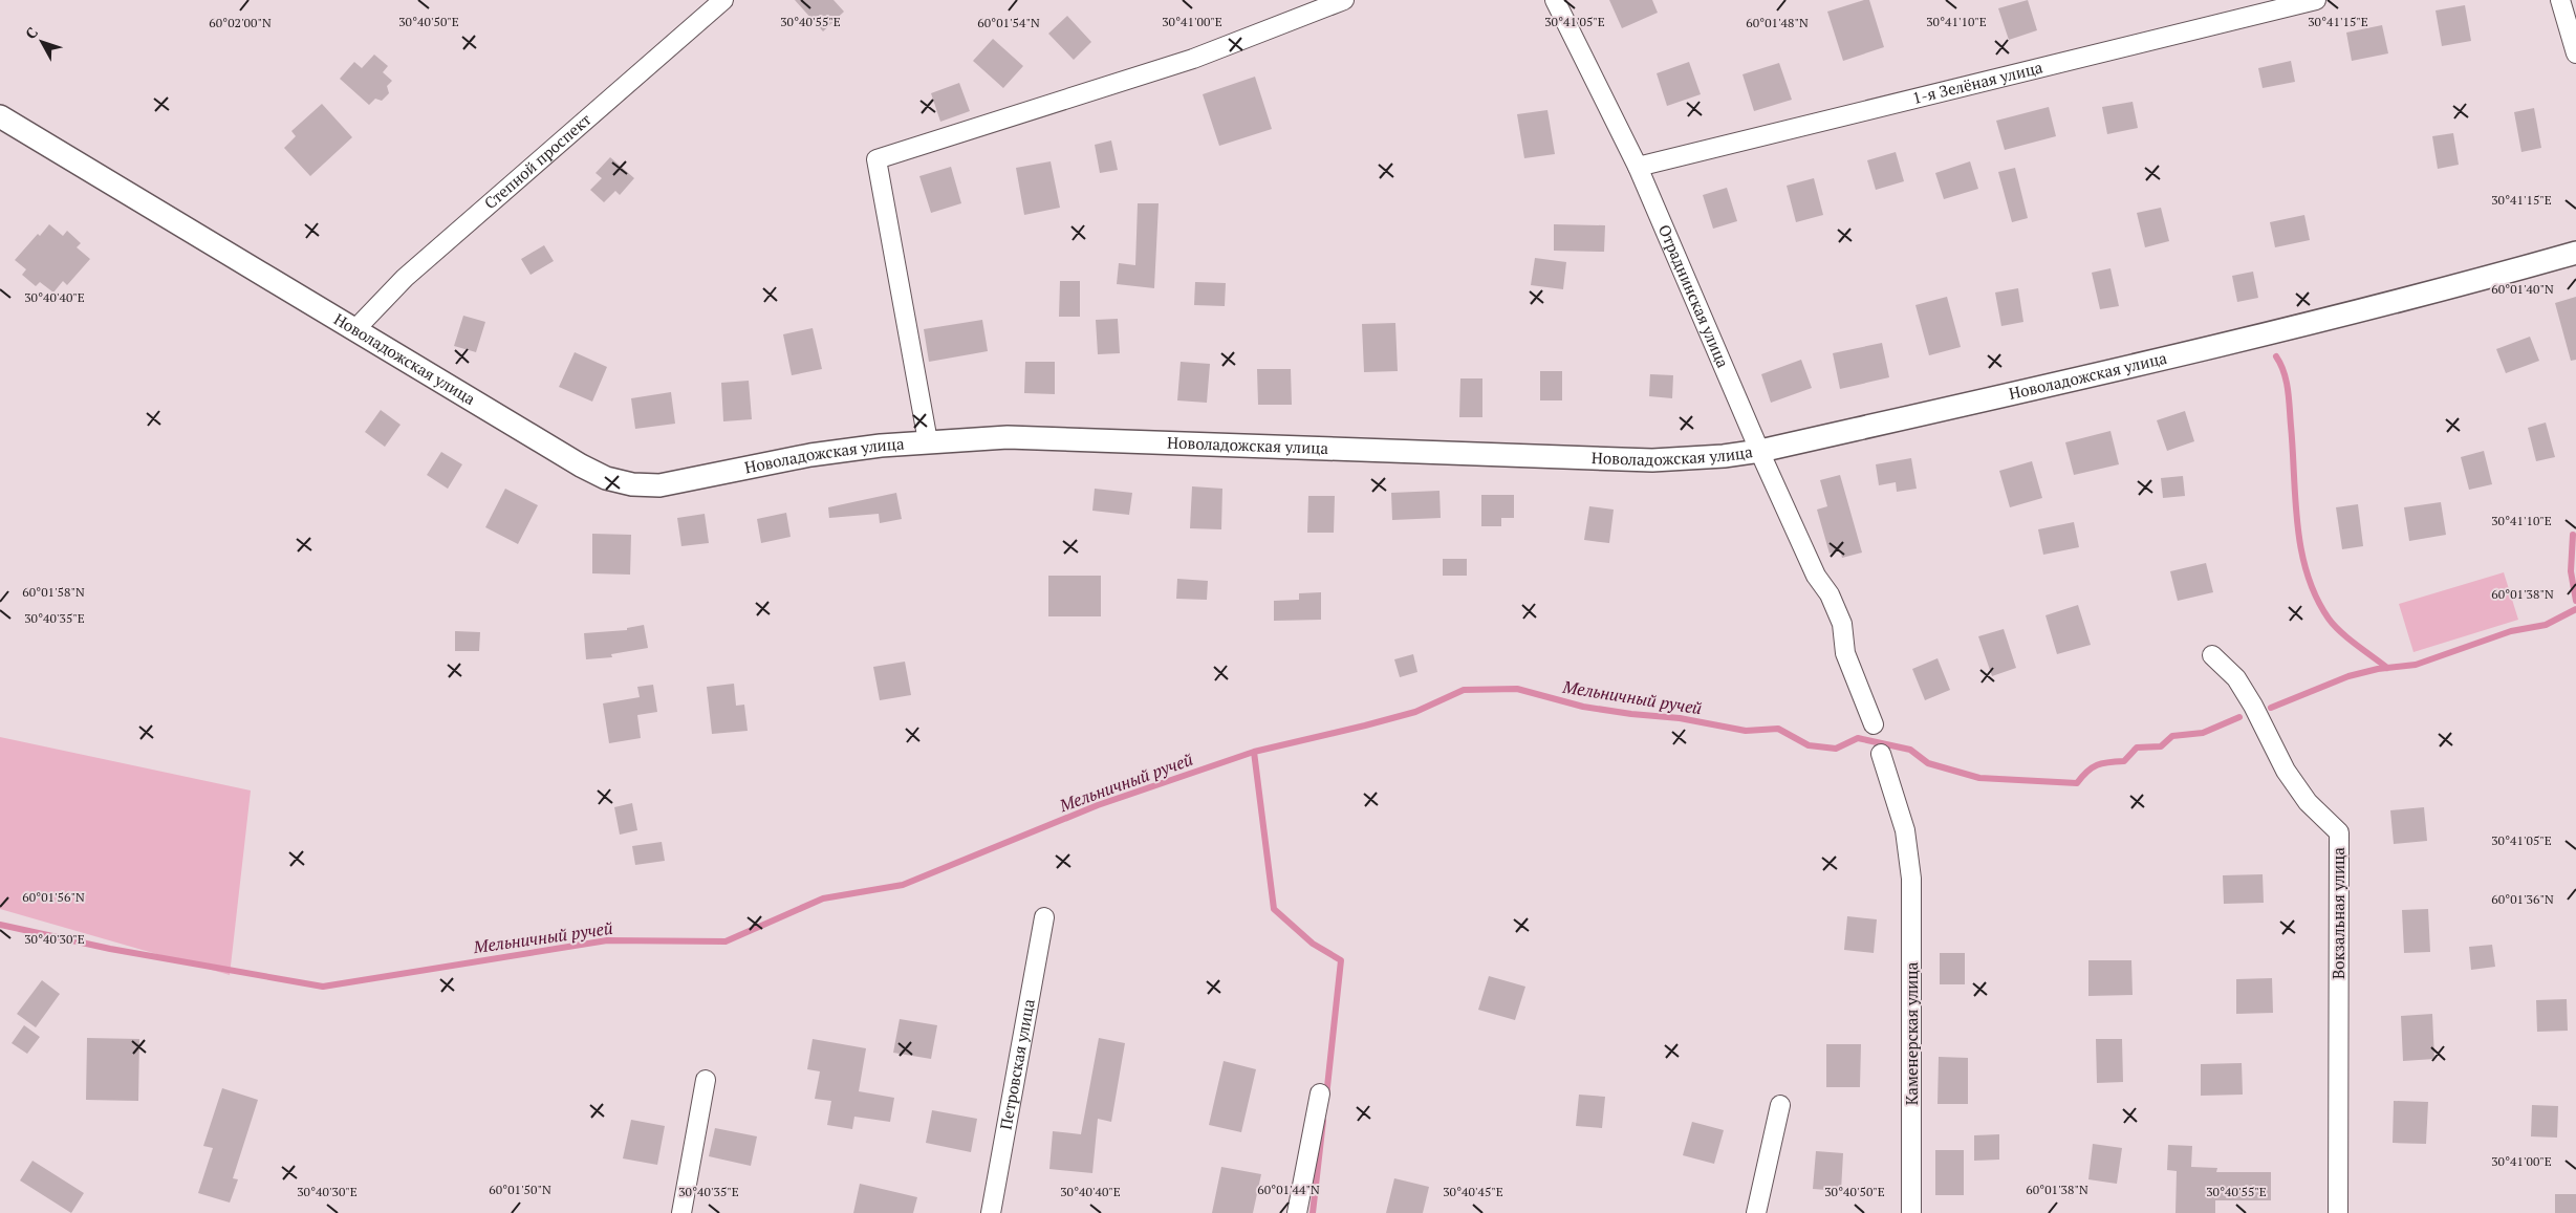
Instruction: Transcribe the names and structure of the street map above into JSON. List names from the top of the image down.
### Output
{
  "streets": {
    "street": [
      "1-я Зелёная улица",
      "Степной проспект",
      "Отраднинская улица",
      "Новоладожская улица",
      "Вокзальная улица",
      "Каменерская улица",
      "Петровская улица"
    ]
  },
  "crossings": [
    ["1-я Зелёная улица", "Отраднинская улица"],
    ["Степной проспект", "Новоладожская улица"],
    ["Отраднинская улица", "Новоладожская улица"]
  ],
  "water": ["Мельничный ручей"],
  "north": "top left",
  "coordinates": [
    "30°40'50\"E",
    "30°40'55\"E",
    "30°41'00\"E",
    "30°41'05\"E",
    "30°41'10\"E",
    "30°41'15\"E",
    "60°02'00\"N",
    "60°01'54\"N",
    "60°01'48\"N",
    "60°01'40\"N",
    "30°40'40\"E",
    "60°01'58\"N",
    "60°01'38\"N",
    "30°40'35\"E",
    "60°01'56\"N",
    "60°01'36\"N",
    "30°40'30\"E",
    "60°01'50\"N",
    "60°01'44\"N",
    "30°40'45\"E"
  ]
}
